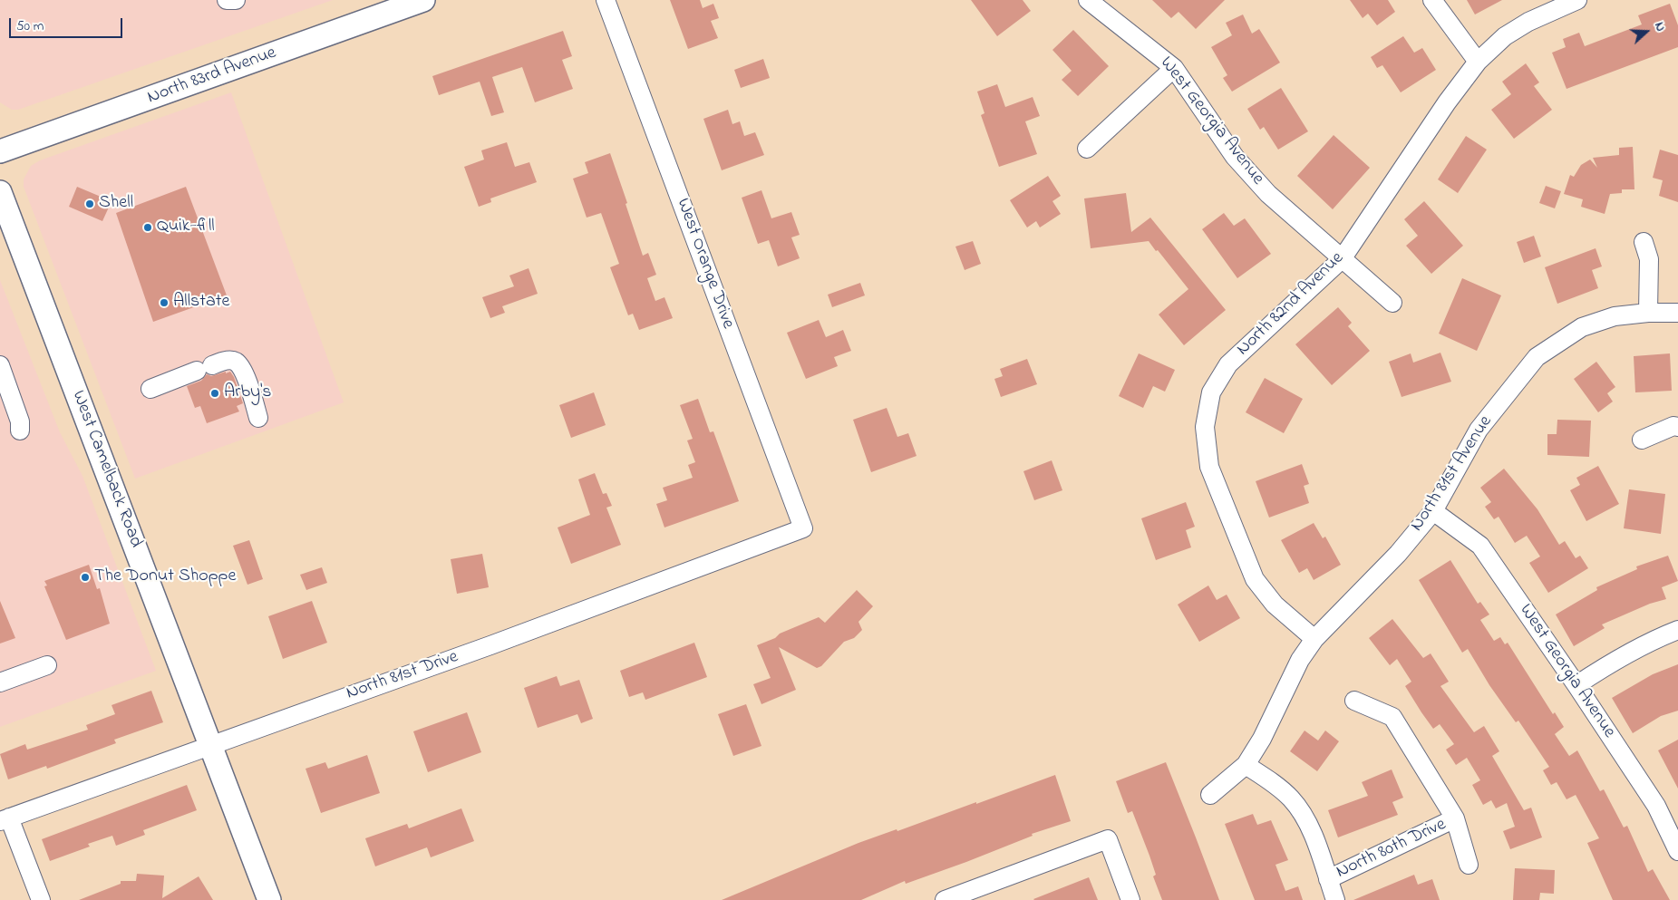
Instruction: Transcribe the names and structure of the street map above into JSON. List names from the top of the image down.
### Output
{
  "streets": {
    "main road": ["North 83rd Avenue", "West Camelback Road"],
    "street": [
      "West Georgia Avenue",
      "West Orange Drive",
      "North 82nd Avenue",
      "North 81st Avenue",
      "North 81st Drive",
      "North 80th Drive"
    ]
  },
  "crossings": [
    ["West Georgia Avenue", "North 82nd Avenue"],
    ["West Georgia Avenue", "North 81st Avenue"],
    ["West Orange Drive", "North 81st Drive"],
    ["North 82nd Avenue", "North 81st Avenue"],
    ["West Camelback Road", "North 81st Drive"]
  ],
  "places": [
    "Shell",
    "Quik-fill",
    "Allstate",
    "Arby's",
    "The Donut Shoppe"
  ],
  "scale_bar": "50 m",
  "north": "right"
}
